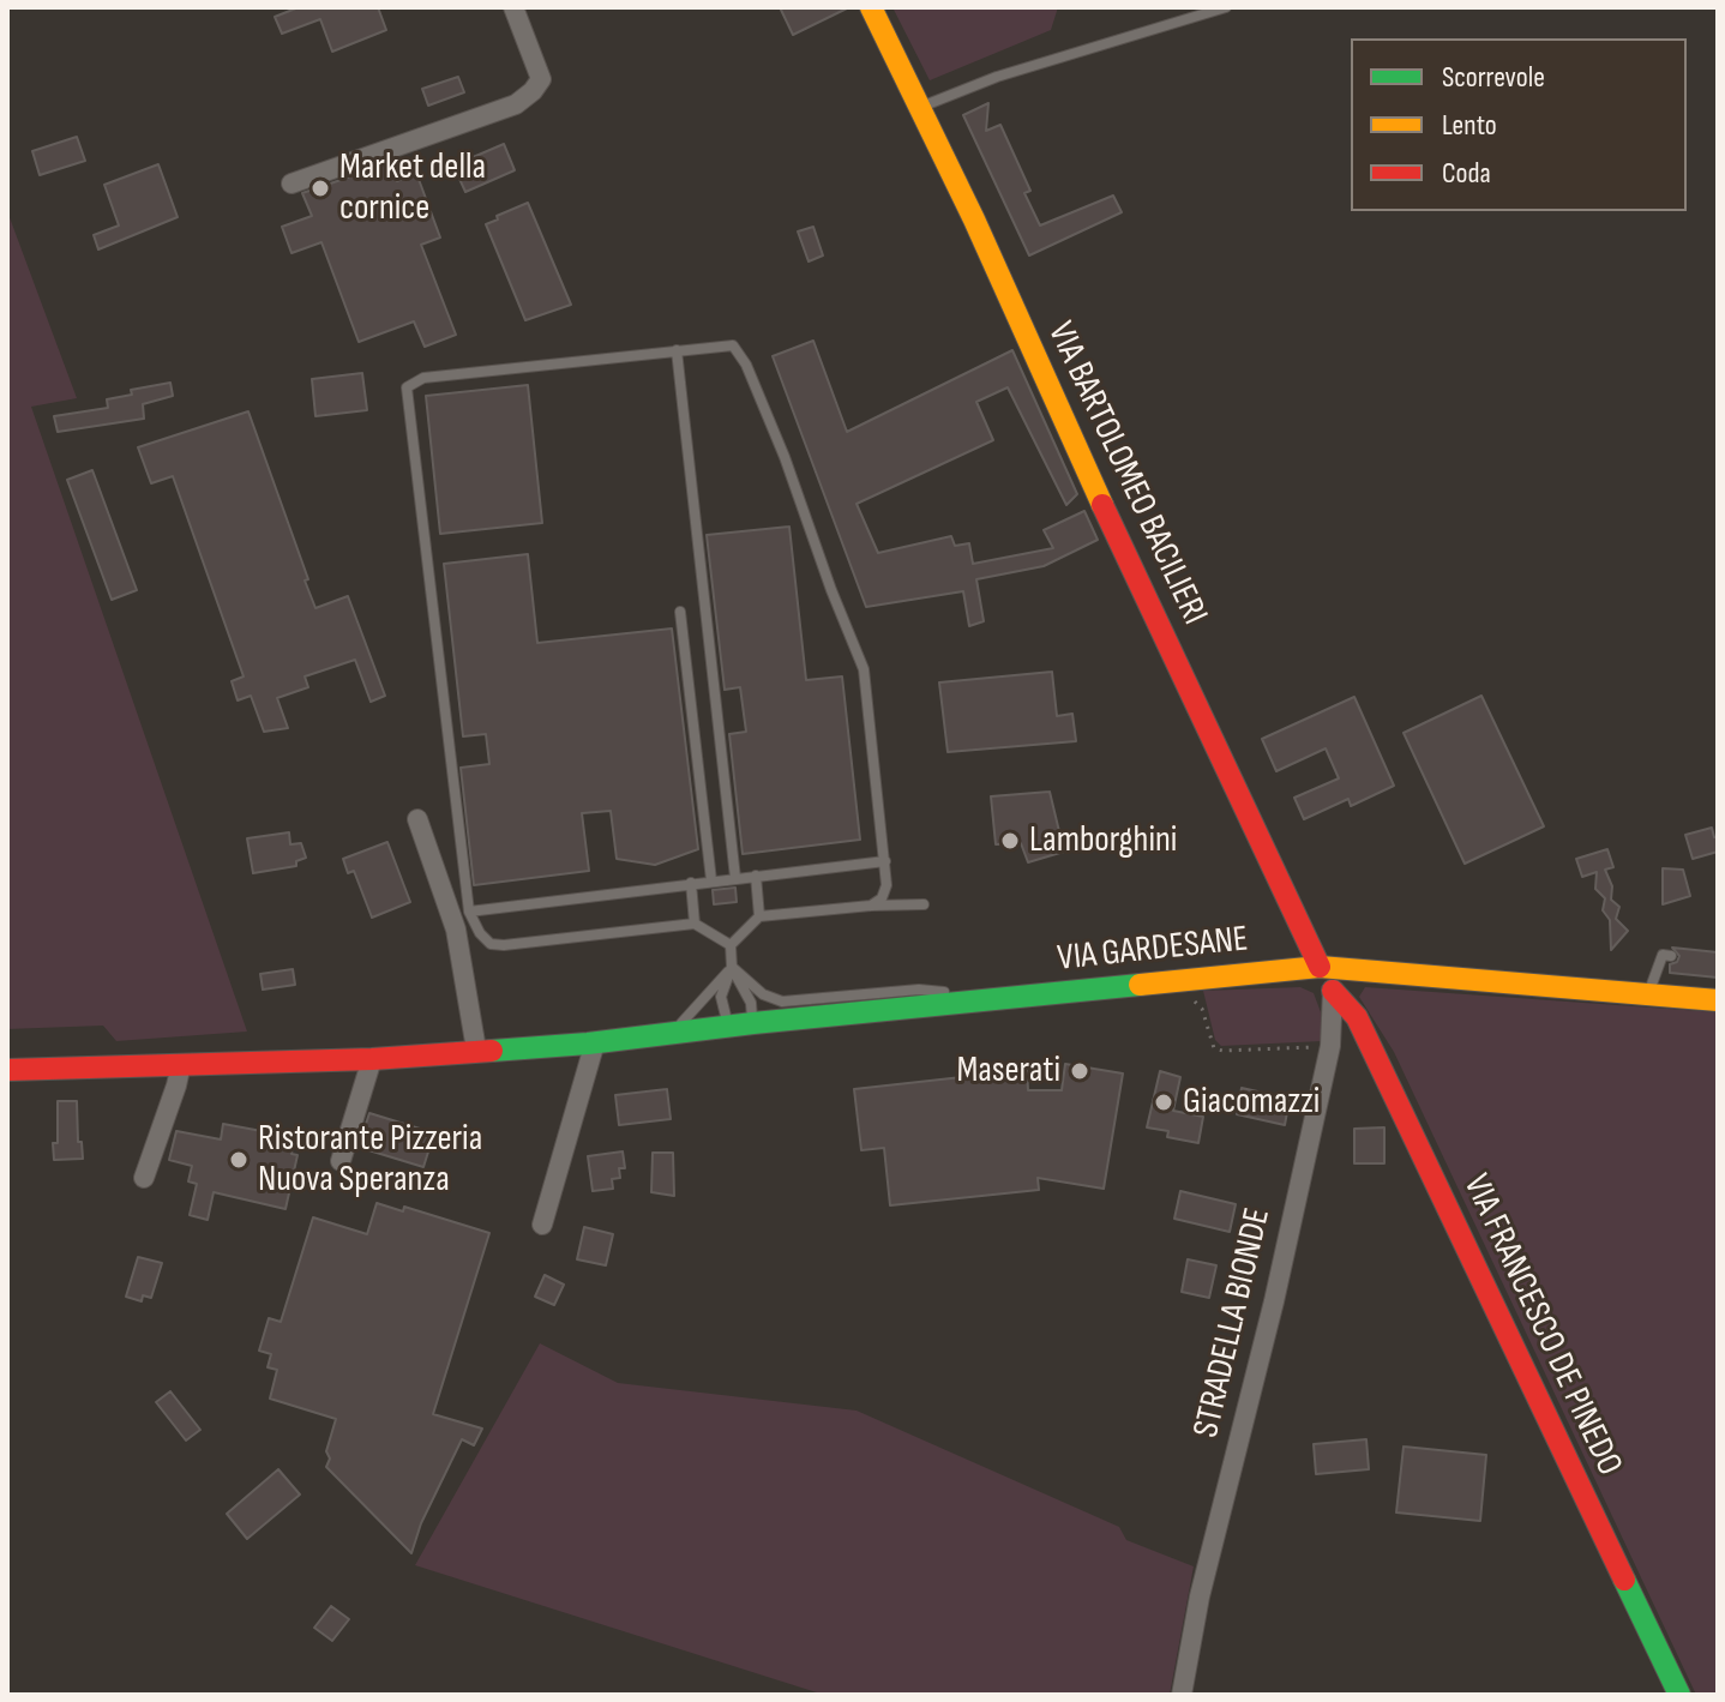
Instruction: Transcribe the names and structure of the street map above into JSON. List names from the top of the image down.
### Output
{
  "streets": {
    "street": [
      "VIA BARTOLOMEO BACILIERI",
      "VIA GARDESANE",
      "STRADELLA BIONDE",
      "VIA FRANCESCO DE PINEDO"
    ]
  },
  "crossings": [
    ["VIA BARTOLOMEO BACILIERI", "VIA GARDESANE"],
    ["STRADELLA BIONDE", "VIA FRANCESCO DE PINEDO"]
  ],
  "places": [
    "Market della cornice",
    "Lamborghini",
    "Maserati",
    "Giacomazzi",
    "Ristorante Pizzeria Nuova Speranza"
  ],
  "legend": ["Scorrevole", "Lento", "Coda"]
}
